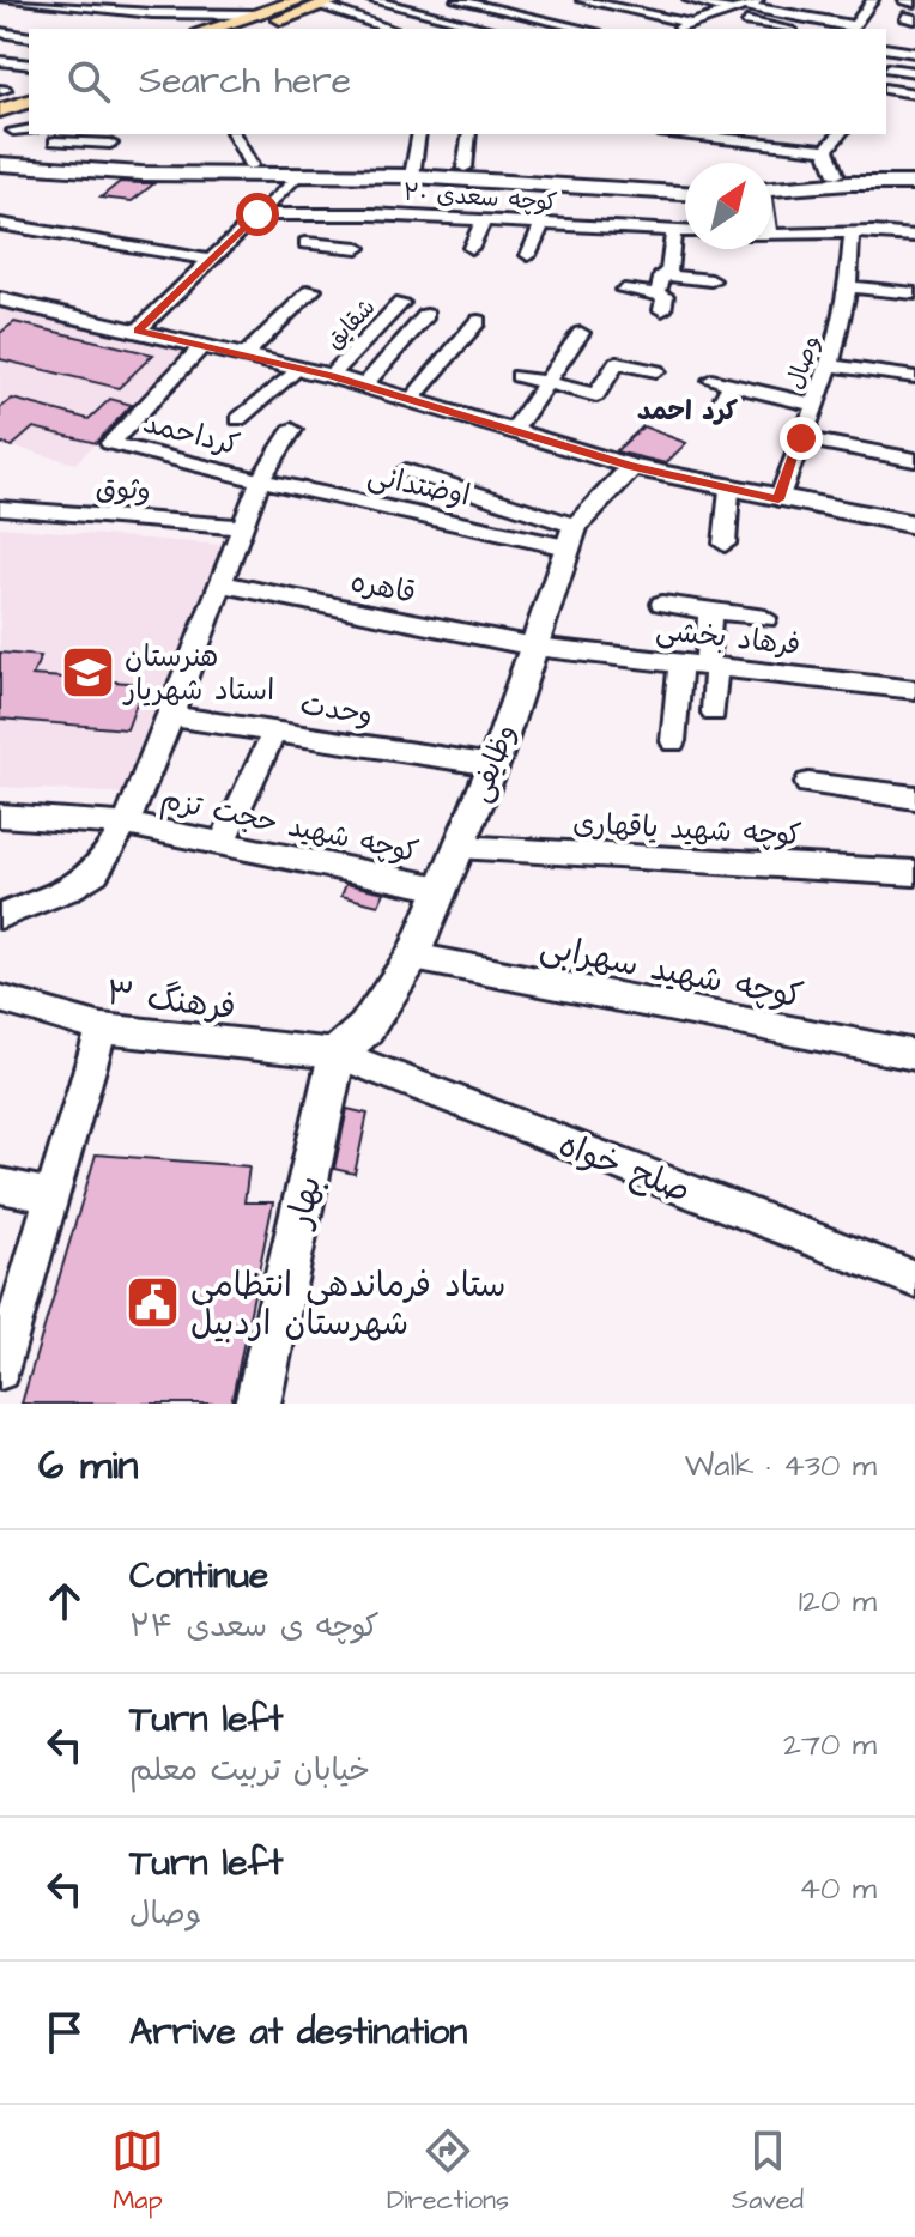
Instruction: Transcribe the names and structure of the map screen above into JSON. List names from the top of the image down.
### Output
{
  "streets": {
    "street": [
      "کوچه سعدی ۲۰",
      "شقایق",
      "وصال",
      "کرداحمد",
      "اوضندانی",
      "وثوق",
      "قاهره",
      "فرهاد بخشی",
      "وحدت",
      "وظایفی",
      "کوچه شهید حجت تزم",
      "کوچه شهید یاقهاری",
      "کوچه شهید سهرابی",
      "فرهنگ ۳",
      "صلح خواه",
      "بهار"
    ]
  },
  "crossings": [
    ["کرداحمد", "اوضندانی"],
    ["اوضندانی", "وظایفی"],
    ["قاهره", "فرهاد بخشی"],
    ["قاهره", "وظایفی"],
    ["فرهاد بخشی", "وظایفی"],
    ["وحدت", "وظایفی"],
    ["وظایفی", "کوچه شهید حجت تزم"],
    ["وظایفی", "کوچه شهید یاقهاری"],
    ["وظایفی", "کوچه شهید سهرابی"],
    ["وظایفی", "فرهنگ ۳"],
    ["وظایفی", "صلح خواه"],
    ["وظایفی", "بهار"],
    ["فرهنگ ۳", "صلح خواه"],
    ["فرهنگ ۳", "بهار"],
    ["صلح خواه", "بهار"]
  ],
  "districts": ["کرد احمد"],
  "places": {
    "school or university": ["هنرستان استاد شهریار"],
    "public building": ["ستاد فرماندهی انتظامی شهرستان اردبیل"]
  },
  "north": "top right",
  "page": {
    "search": "Search here",
    "heading": ["6 min", "Walk · 430 m"],
    "list": [
      ["Continue", "کوچه ی سعدی ۲۴", "120 m"],
      ["Turn left", "خیابان تربیت معلم", "270 m"],
      ["Turn left", "وصال", "40 m"],
      "Arrive at destination"
    ],
    "nav": ["Map", "Directions", "Saved"]
  }
}
